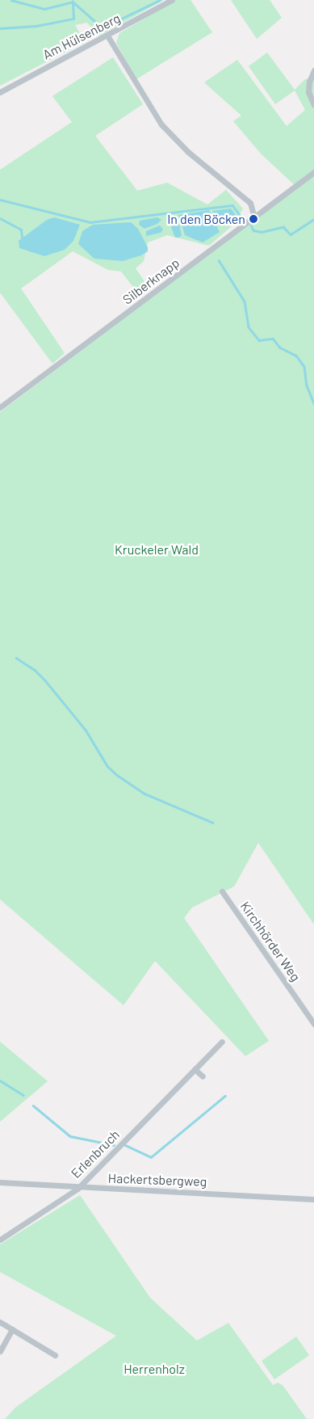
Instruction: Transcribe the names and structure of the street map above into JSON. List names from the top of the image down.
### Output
{
  "streets": {
    "street": [
      "Am Hülsenberg",
      "Silberknapp",
      "Kirchhörder Weg",
      "Erlenbruch",
      "Hackertsbergweg"
    ]
  },
  "crossings": [
    ["Erlenbruch", "Hackertsbergweg"]
  ],
  "parks": ["Kruckeler Wald", "Herrenholz"],
  "places": ["In den Böcken"]
}
